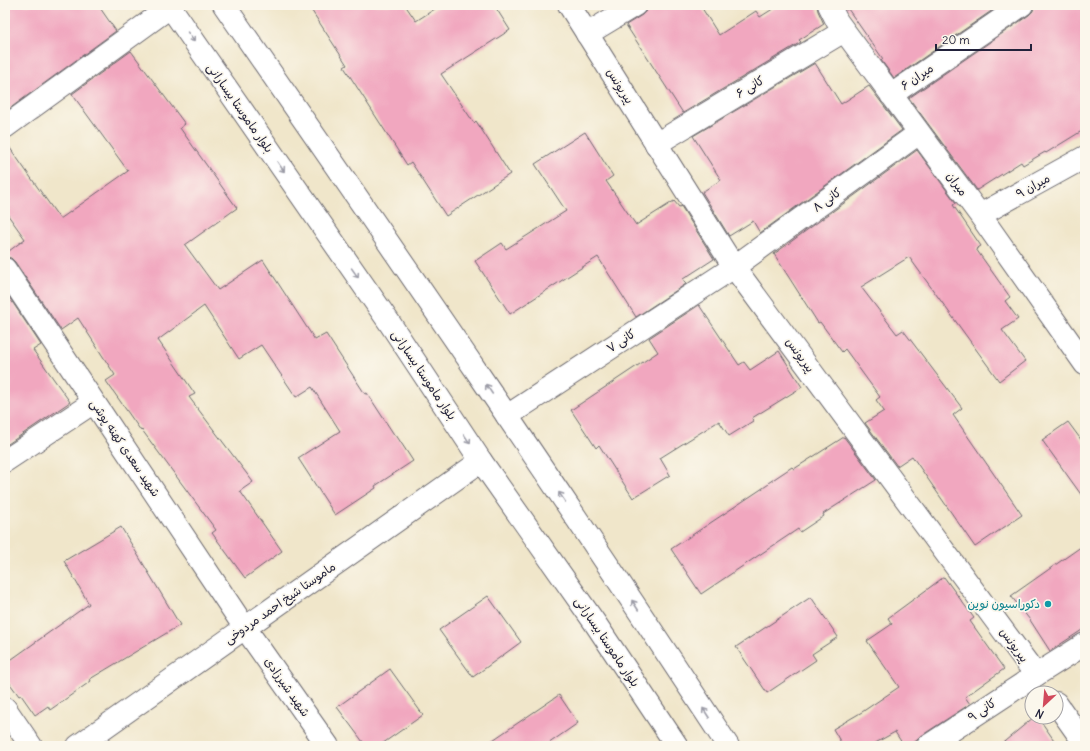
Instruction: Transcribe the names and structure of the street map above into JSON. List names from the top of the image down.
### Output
{
  "streets": {
    "street": [
      "میران ۶",
      "پیریونس",
      "کانی ۶",
      "بلوار ماموستا بیسارانی",
      "میران",
      "میران ۹",
      "کانی ۸",
      "کانی ۷",
      "شهید سعدی کهنه پوشی",
      "ماموستا شیخ احمد مردوخی",
      "شهید شیرزادی",
      "کانی ۹"
    ]
  },
  "crossings": [
    ["میران ۶", "میران"],
    ["پیریونس", "کانی ۶"],
    ["پیریونس", "کانی ۸"],
    ["پیریونس", "کانی ۷"],
    ["پیریونس", "کانی ۹"],
    ["کانی ۶", "میران"],
    ["بلوار ماموستا بیسارانی", "ماموستا شیخ احمد مردوخی"],
    ["میران", "میران ۹"],
    ["میران", "کانی ۸"],
    ["کانی ۸", "کانی ۷"],
    ["شهید سعدی کهنه پوشی", "ماموستا شیخ احمد مردوخی"],
    ["شهید سعدی کهنه پوشی", "شهید شیرزادی"],
    ["ماموستا شیخ احمد مردوخی", "شهید شیرزادی"]
  ],
  "places": ["دکوراسیون نوین"],
  "scale_bar": "20 m",
  "north": "bottom left"
}
